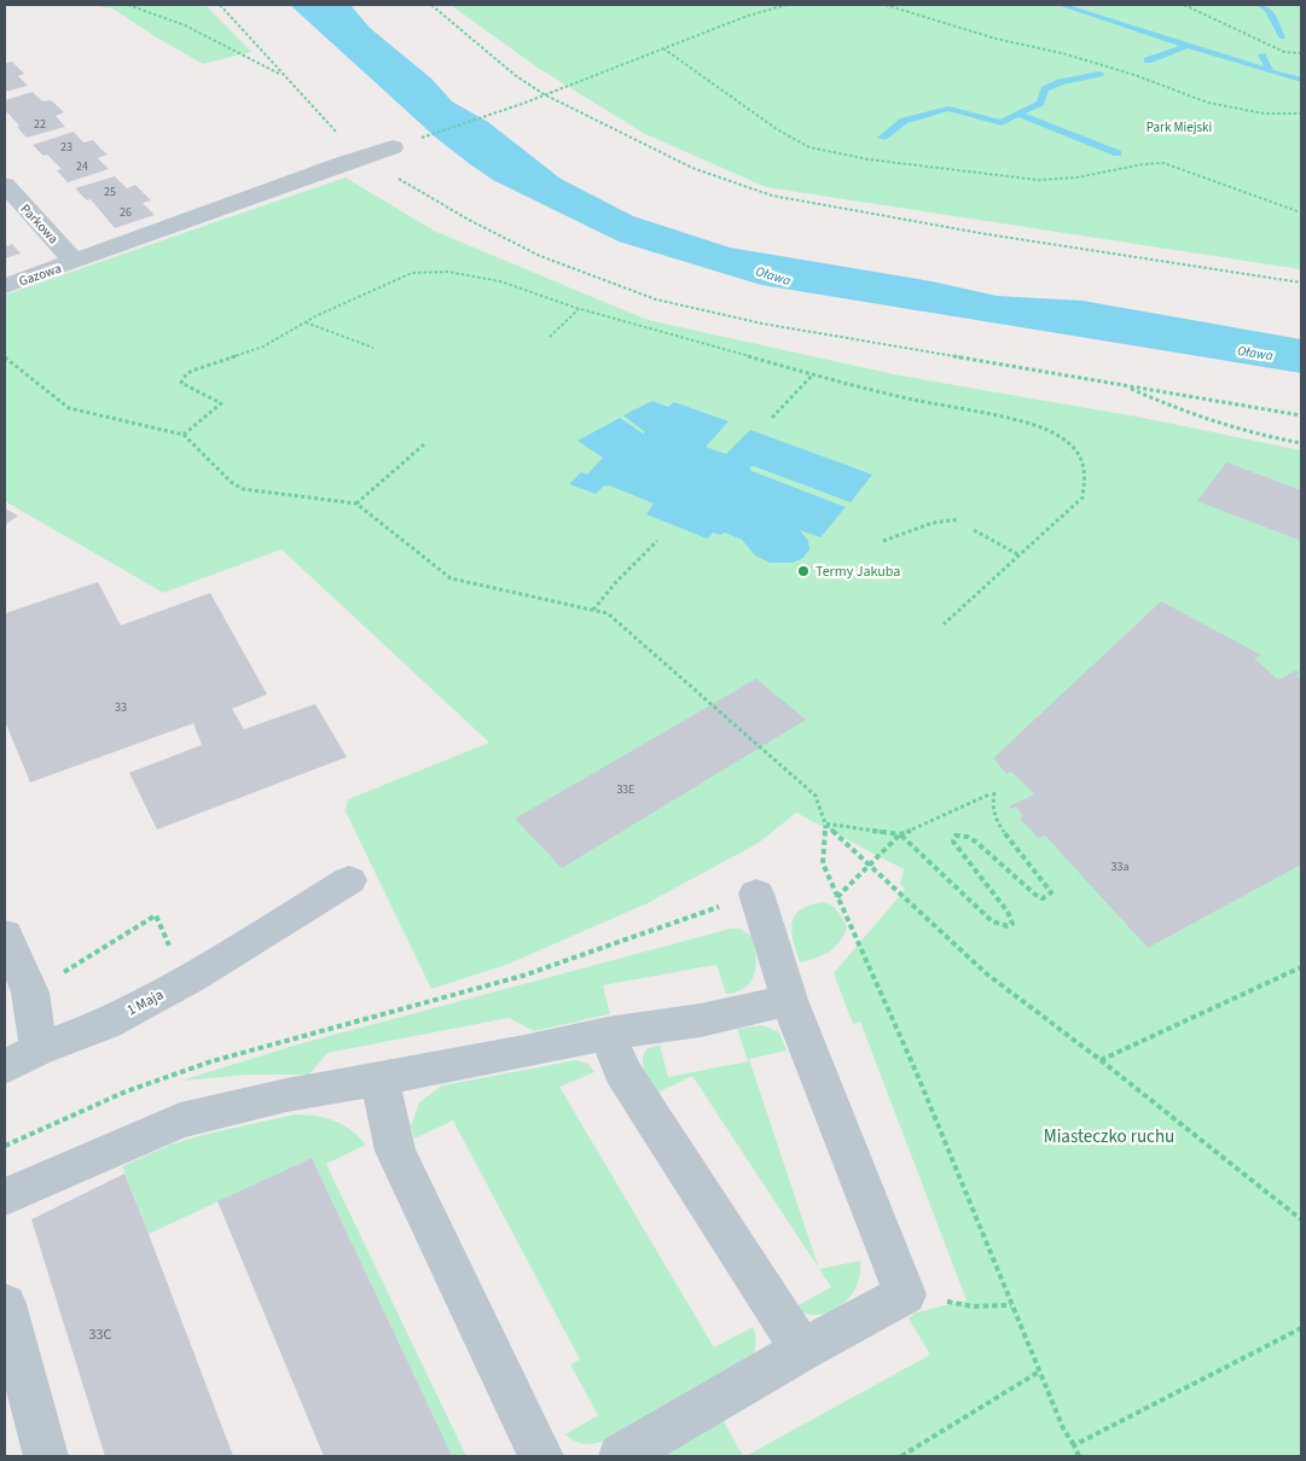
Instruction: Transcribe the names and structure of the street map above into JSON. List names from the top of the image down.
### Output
{
  "streets": {
    "street": ["Parkowa", "Gazowa", "1 Maja"]
  },
  "crossings": [
    ["Parkowa", "Gazowa"]
  ],
  "water": ["Oława"],
  "parks": ["Park Miejski", "Miasteczko ruchu"],
  "places": ["Termy Jakuba"],
  "house_numbers": [
    "22",
    "23",
    "24",
    "25",
    "26",
    "33",
    "33E",
    "33a",
    "33C"
  ]
}
